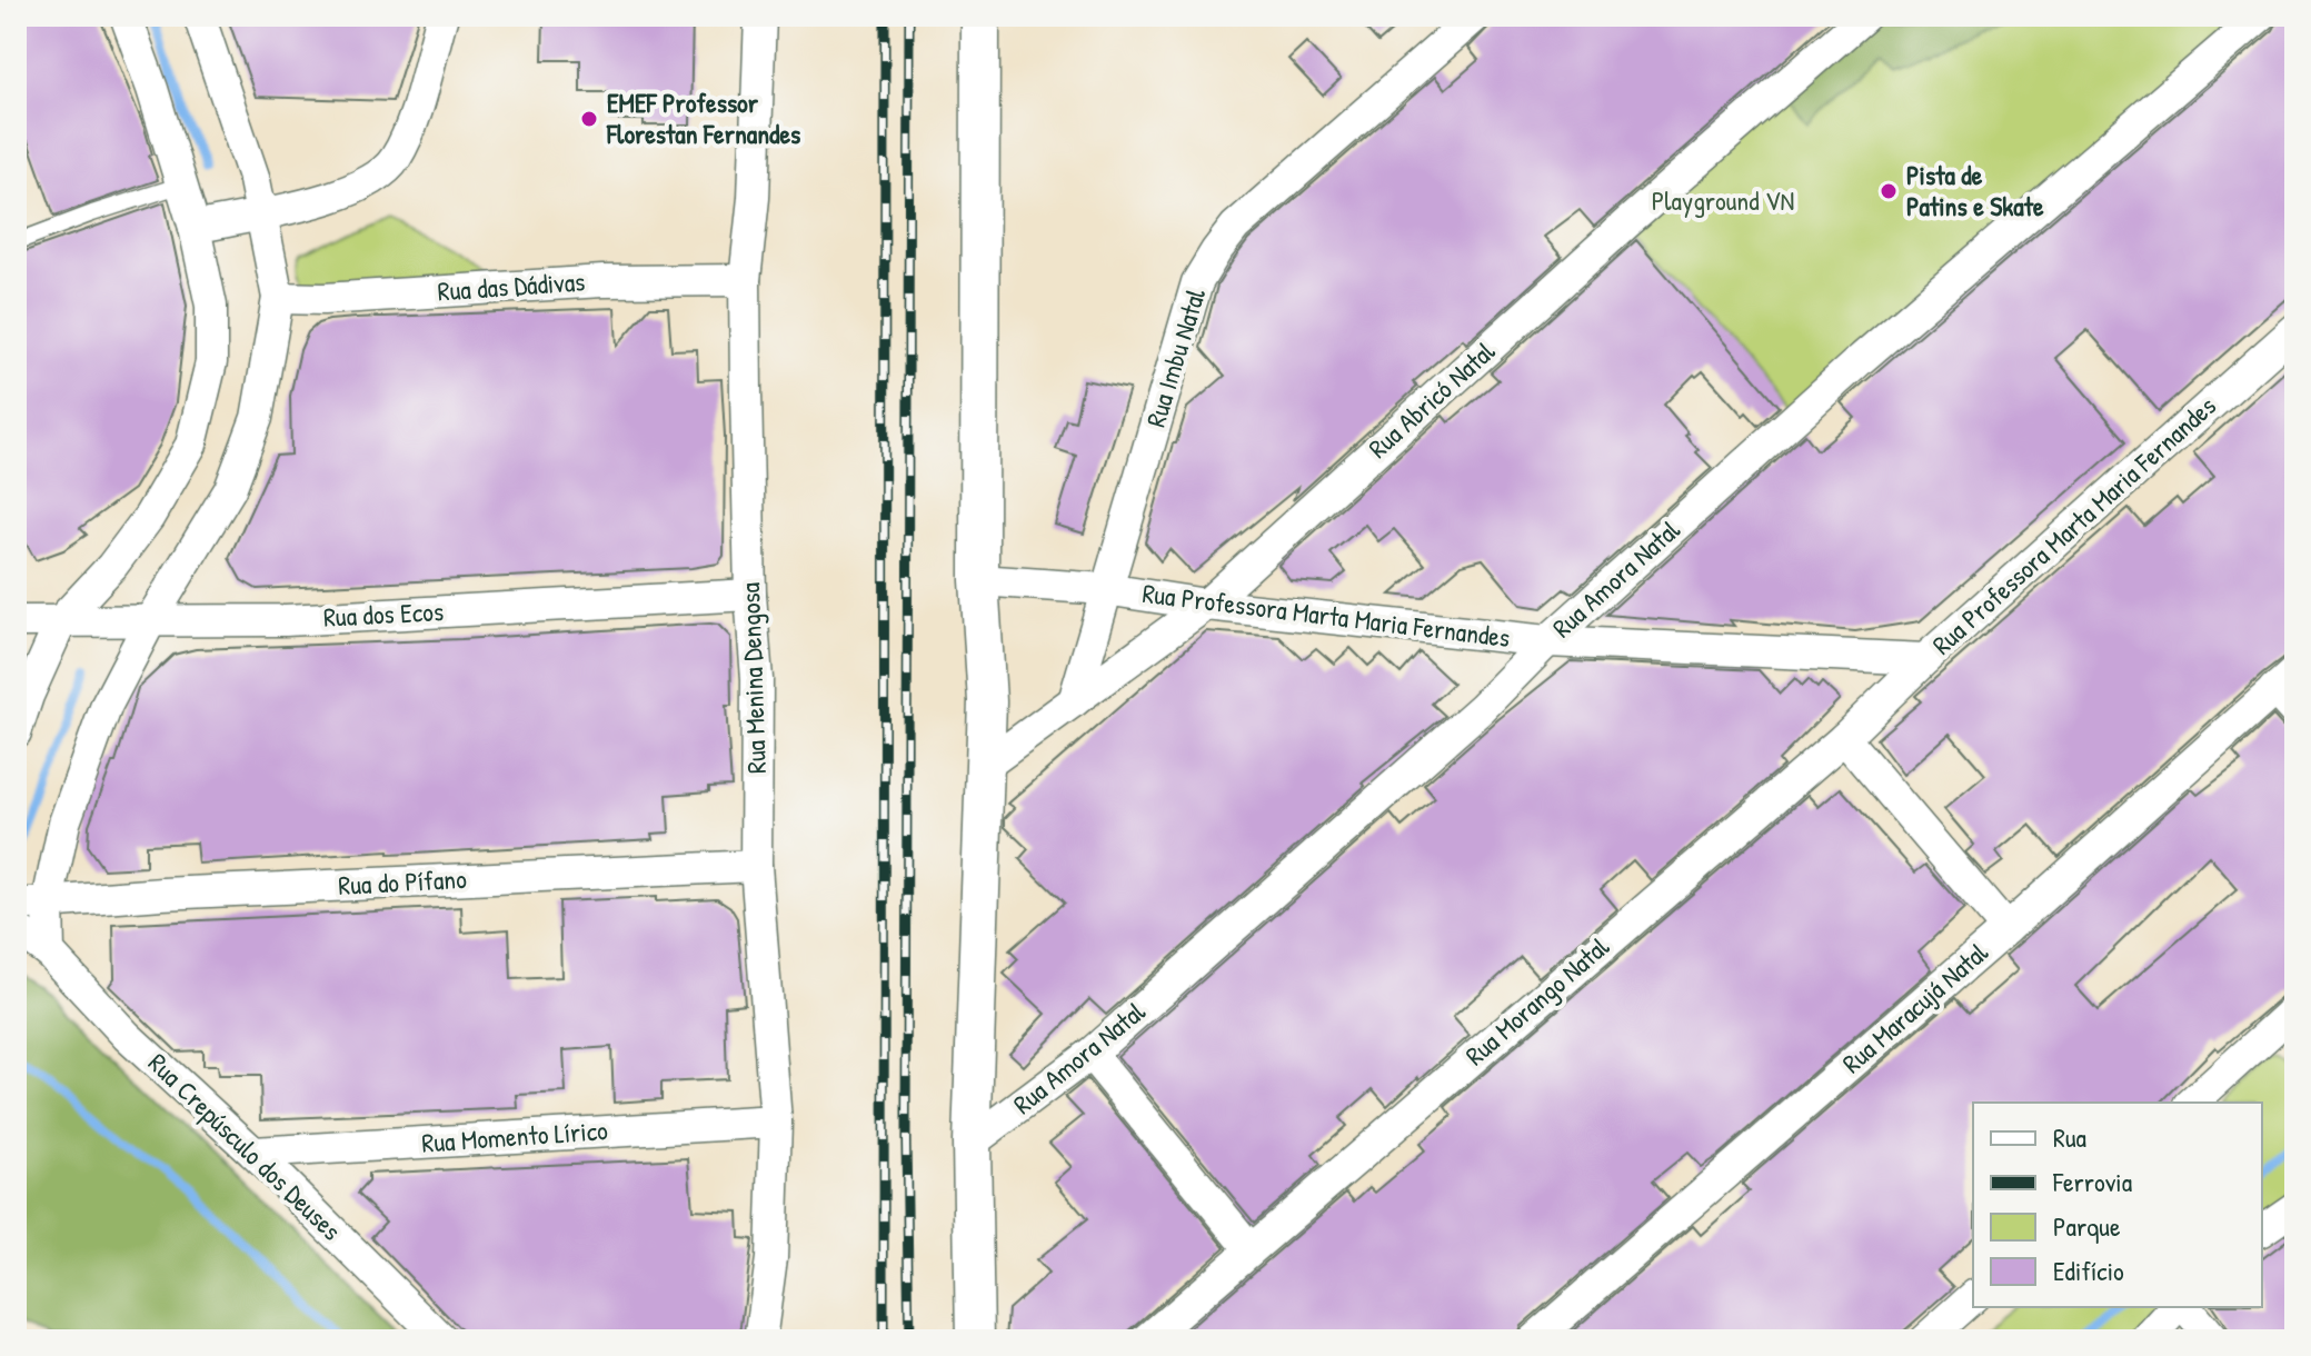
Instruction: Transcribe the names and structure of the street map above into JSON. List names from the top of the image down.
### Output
{
  "streets": {
    "street": [
      "Rua das Dádivas",
      "Rua Imbu Natal",
      "Rua Abricó Natal",
      "Rua Professora Marta Maria Fernandes",
      "Rua Amora Natal",
      "Rua dos Ecos",
      "Rua Menina Dengosa",
      "Rua do Pífano",
      "Rua Morango Natal",
      "Rua Maracujá Natal",
      "Rua Momento Lírico",
      "Rua Crepúsculo dos Deuses"
    ]
  },
  "crossings": [
    ["Rua das Dádivas", "Rua Menina Dengosa"],
    ["Rua Imbu Natal", "Rua Abricó Natal"],
    ["Rua Imbu Natal", "Rua Professora Marta Maria Fernandes"],
    ["Rua Abricó Natal", "Rua Professora Marta Maria Fernandes"],
    ["Rua Professora Marta Maria Fernandes", "Rua Amora Natal"],
    ["Rua Professora Marta Maria Fernandes", "Rua Morango Natal"],
    ["Rua dos Ecos", "Rua Menina Dengosa"],
    ["Rua Menina Dengosa", "Rua do Pífano"],
    ["Rua Menina Dengosa", "Rua Momento Lírico"],
    ["Rua Momento Lírico", "Rua Crepúsculo dos Deuses"]
  ],
  "parks": ["Playground VN"],
  "places": ["EMEF Professor Florestan Fernandes", "Pista de Patins e Skate"],
  "legend": [
    "Rua",
    "Ferrovia",
    "Parque",
    "Edifício"
  ]
}
